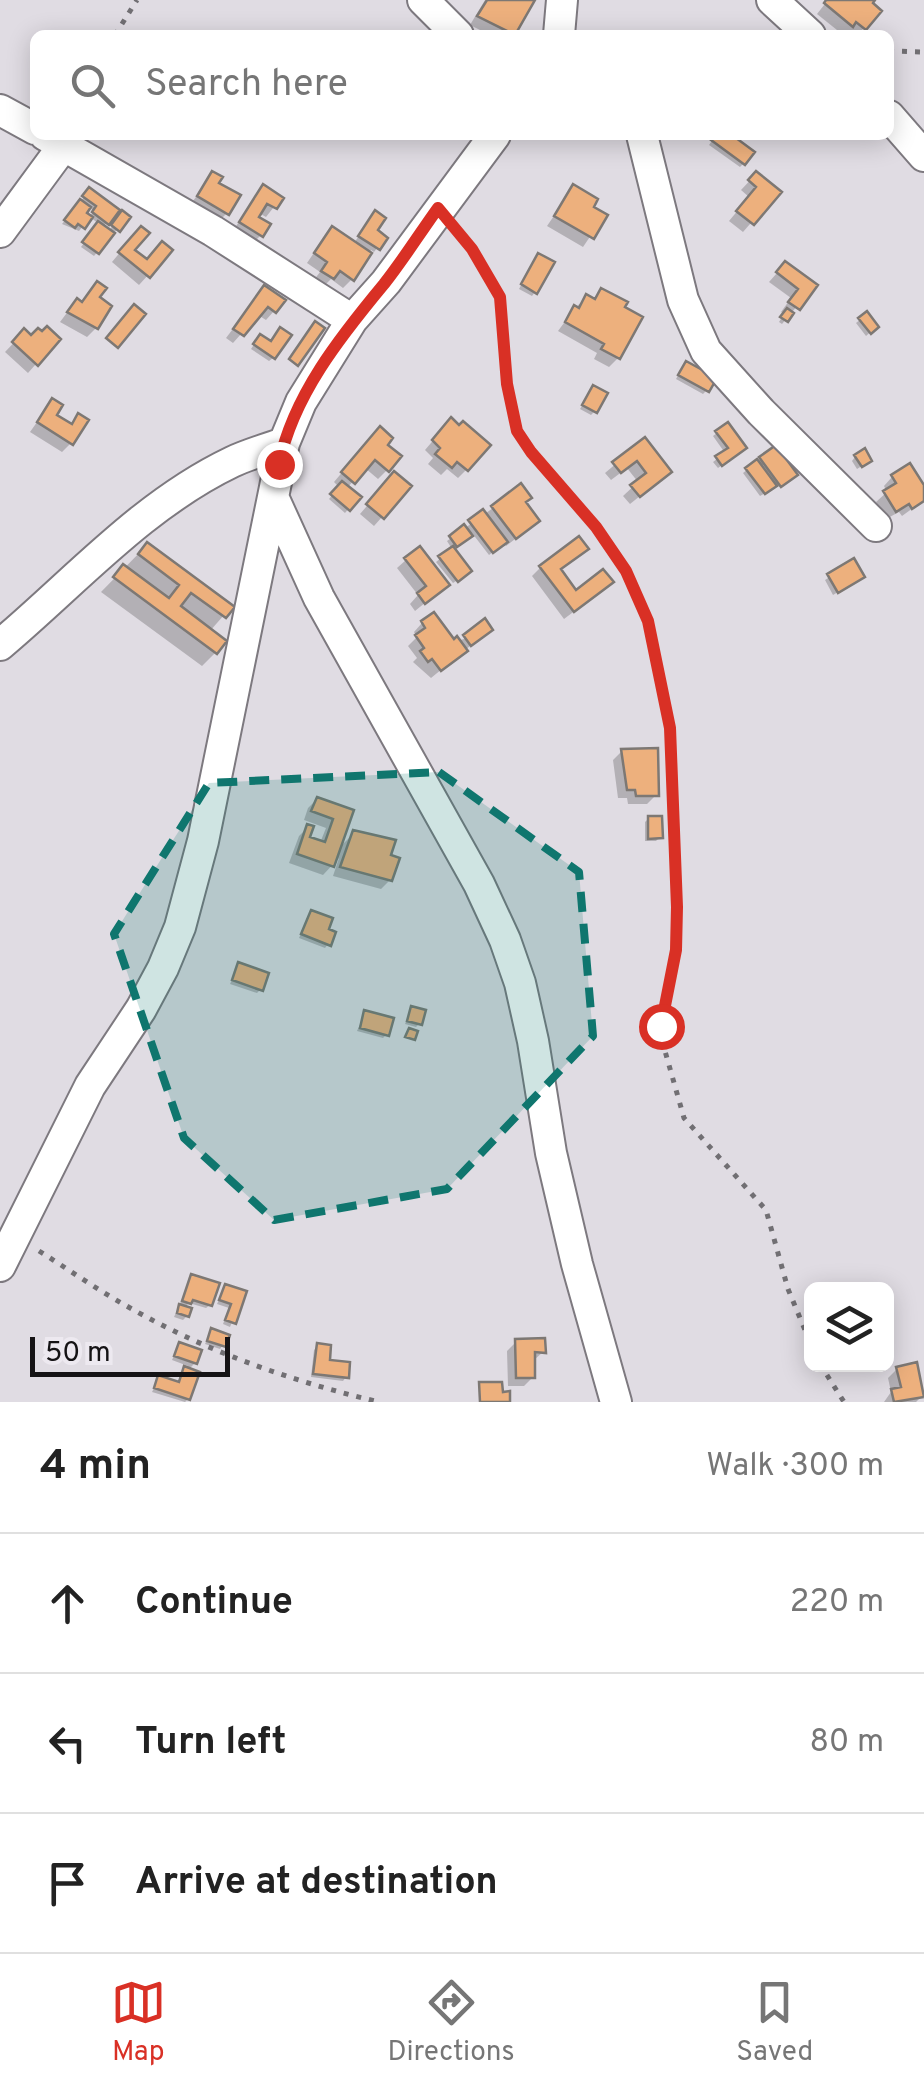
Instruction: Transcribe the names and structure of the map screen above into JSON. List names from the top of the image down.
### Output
{
  "scale_bar": "50 m",
  "page": {
    "search": "Search here",
    "scale": "50 m",
    "heading": ["4 min", "Walk · 300 m"],
    "list": [
      ["Continue", "220 m"],
      ["Turn left", "80 m"],
      "Arrive at destination"
    ],
    "nav": ["Map", "Directions", "Saved"]
  }
}
